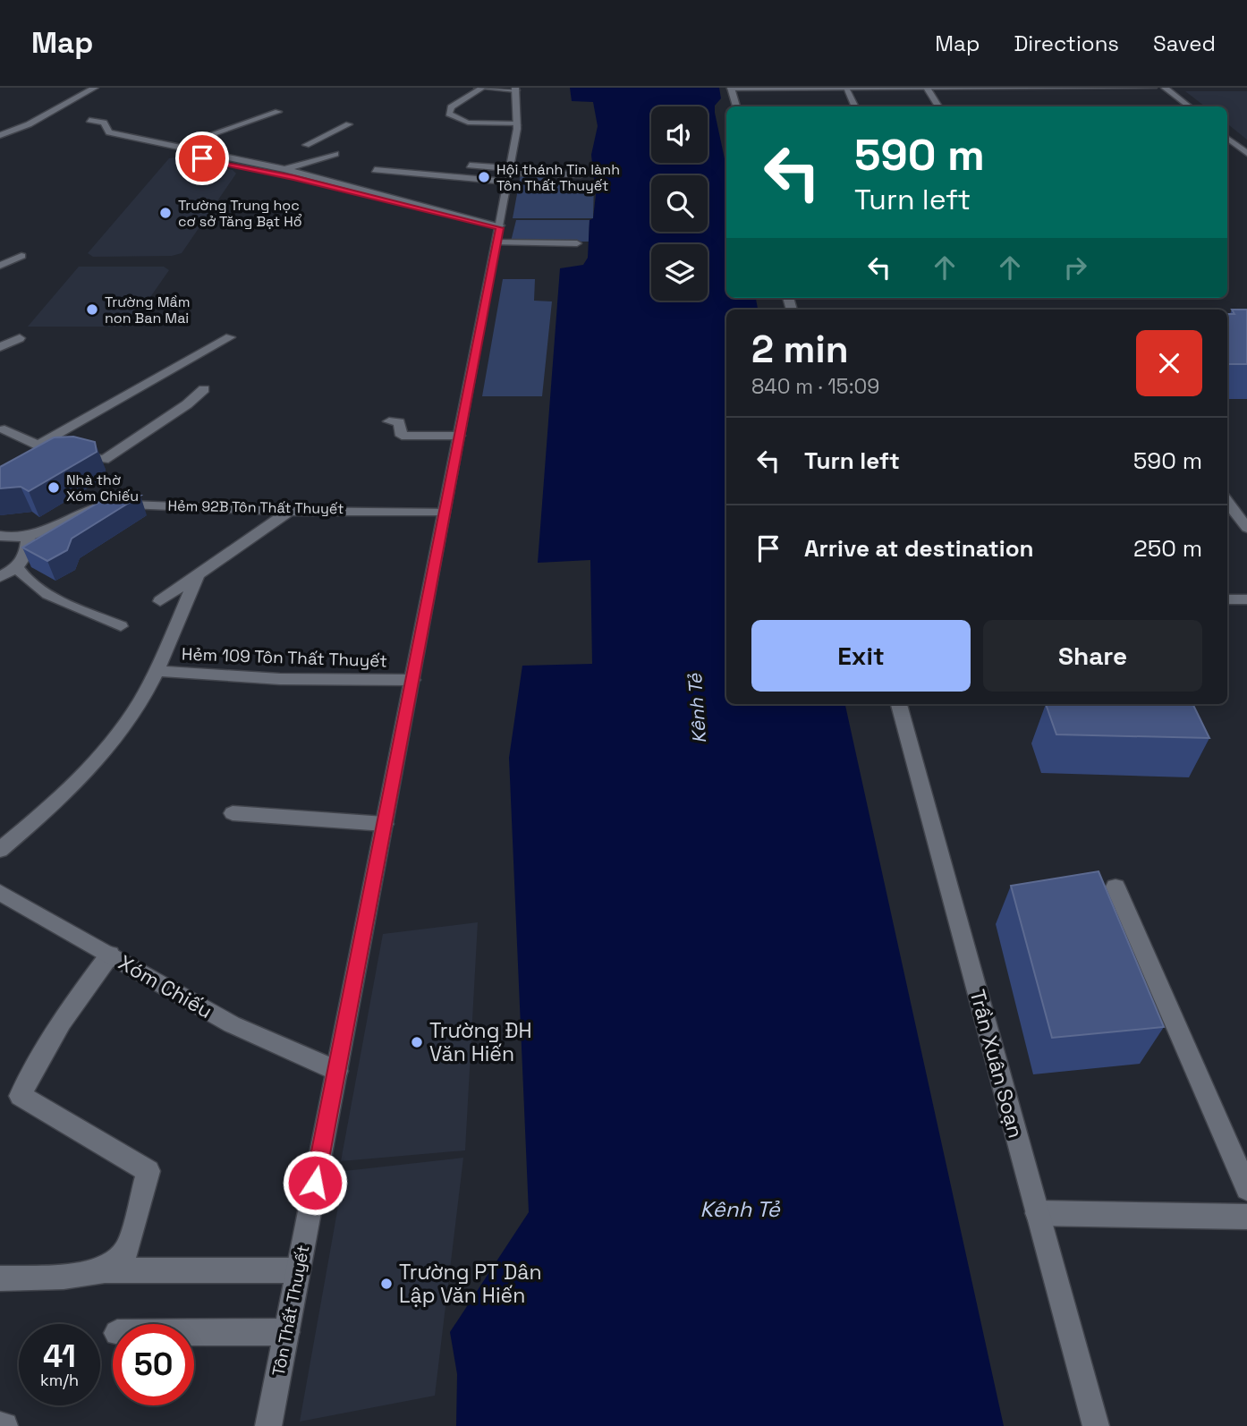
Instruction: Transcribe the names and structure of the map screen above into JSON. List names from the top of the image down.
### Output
{
  "streets": {
    "street": [
      "Hẻm 92B Tôn Thất Thuyết",
      "Hẻm 109 Tôn Thất Thuyết",
      "Xóm Chiếu",
      "Trần Xuân Soạn",
      "Tôn Thất Thuyết"
    ]
  },
  "crossings": [
    ["Hẻm 92B Tôn Thất Thuyết", "Tôn Thất Thuyết"],
    ["Hẻm 109 Tôn Thất Thuyết", "Tôn Thất Thuyết"],
    ["Xóm Chiếu", "Tôn Thất Thuyết"]
  ],
  "water": ["Kênh Tẻ"],
  "places": [
    "Hội thánh Tin lành Tôn Thất Thuyết",
    "Trường Trung học cơ sở Tăng Bạt Hổ",
    "Trường Mầm non Ban Mai",
    "Nhà thờ Xóm Chiếu",
    "Trường ĐH Văn Hiến",
    "Trường PT Dân Lập Văn Hiến"
  ],
  "page": {
    "header": "Map",
    "nav": ["Map", "Directions", "Saved"],
    "turn": ["590 m", "Turn left"],
    "heading": ["2 min", "840 m · 15:09"],
    "list": [
      {
        "name": "Turn left",
        "value": "590 m"
      },
      {
        "name": "Arrive at destination",
        "value": "250 m"
      }
    ],
    "buttons": ["Exit", "Share"],
    "speed": "41 km/h",
    "limit": "50"
  }
}
